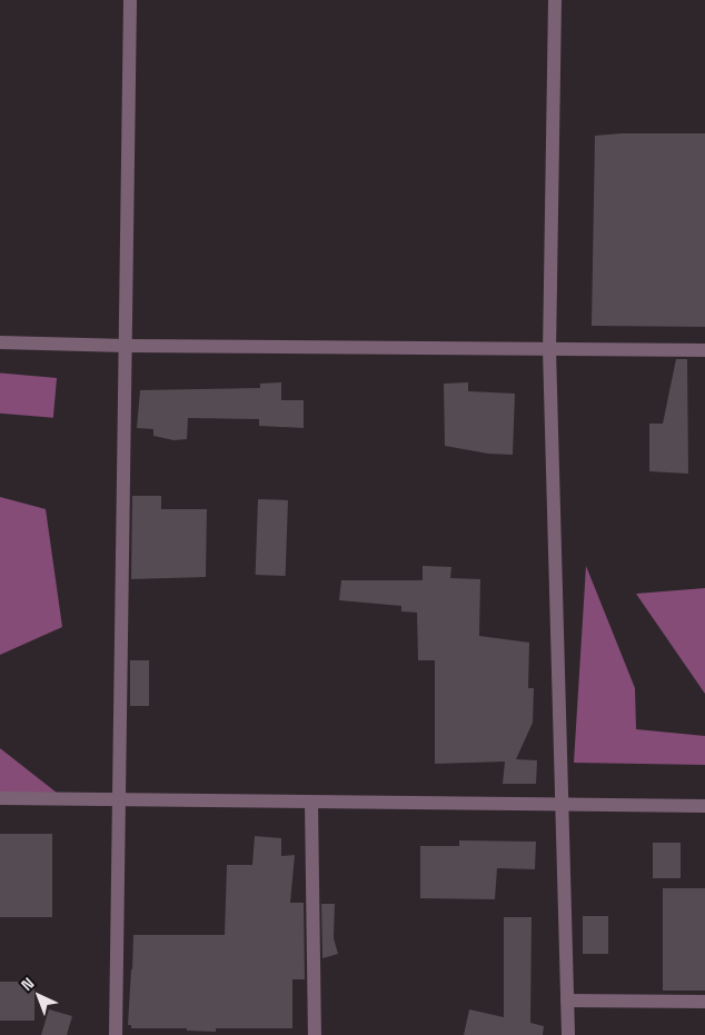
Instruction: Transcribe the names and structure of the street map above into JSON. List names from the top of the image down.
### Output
{
  "north": "top left"
}
